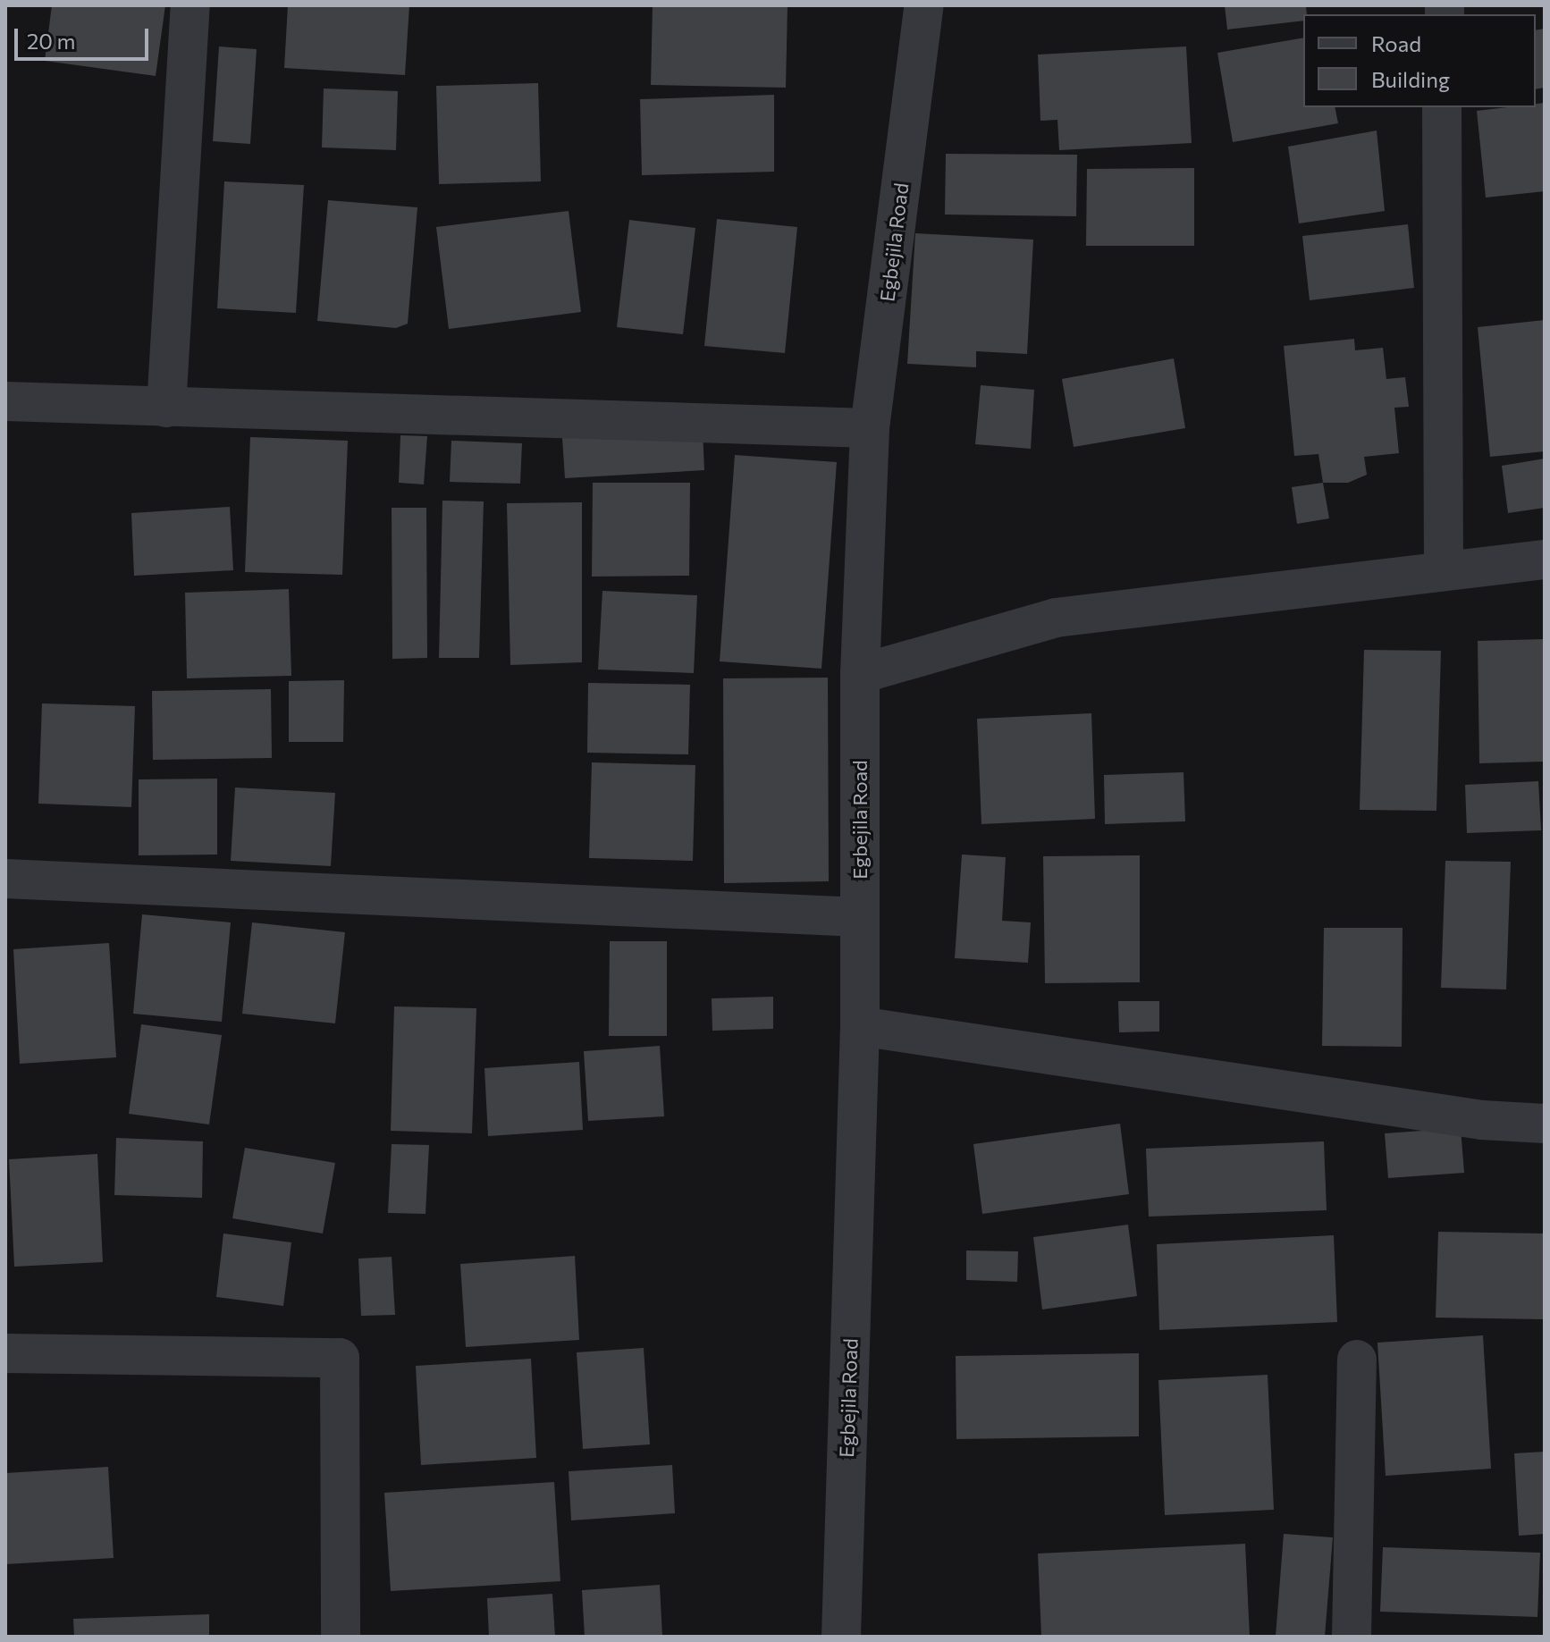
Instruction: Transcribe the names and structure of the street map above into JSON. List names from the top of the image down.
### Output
{
  "streets": {
    "street": ["Egbejila Road"]
  },
  "legend": ["Road", "Building"],
  "scale_bar": "20 m"
}
